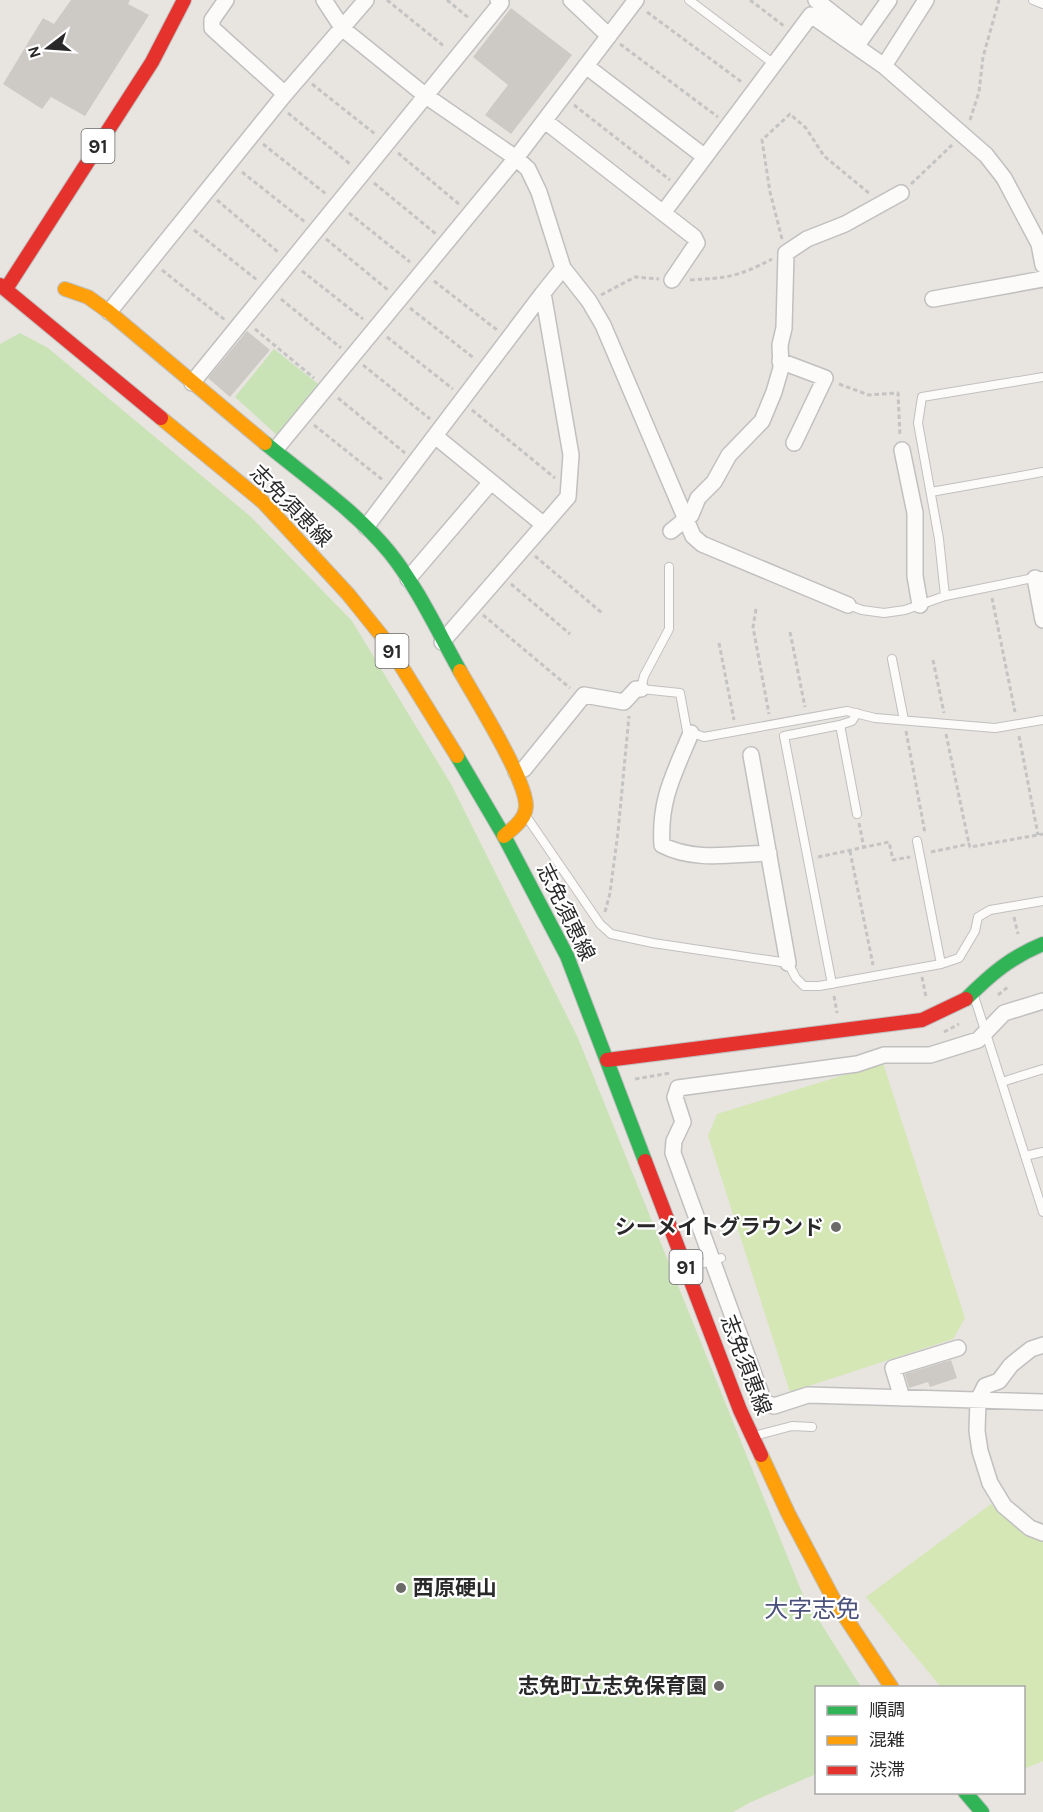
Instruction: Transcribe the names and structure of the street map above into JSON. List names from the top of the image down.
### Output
{
  "streets": {
    "main road": ["91", "志免須恵線"]
  },
  "districts": ["大字志免"],
  "places": ["シーメイトグラウンド", "西原硬山", "志免町立志免保育園"],
  "legend": ["順調", "混雑", "渋滞"],
  "north": "left"
}
